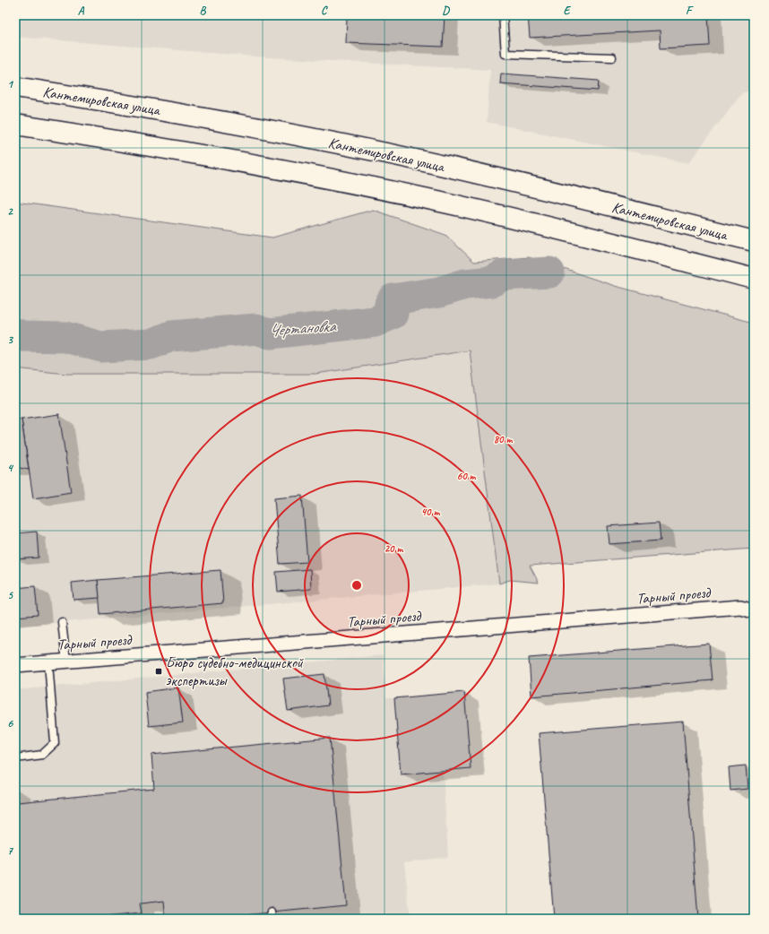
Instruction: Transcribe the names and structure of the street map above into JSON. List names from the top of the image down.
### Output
{
  "streets": {
    "main road": ["Кантемировская улица"],
    "street": ["Тарный проезд"]
  },
  "water": ["Чертановка"],
  "places": {
    "transit": ["Бюро судебно-медицинской экспертизы"]
  },
  "grid": {
    "columns": [
      "A",
      "B",
      "C",
      "D",
      "E",
      "F"
    ],
    "rows": [
      "1",
      "2",
      "3",
      "4",
      "5",
      "6",
      "7"
    ]
  },
  "rings": [
    "80 m",
    "60 m",
    "40 m",
    "20 m"
  ]
}
